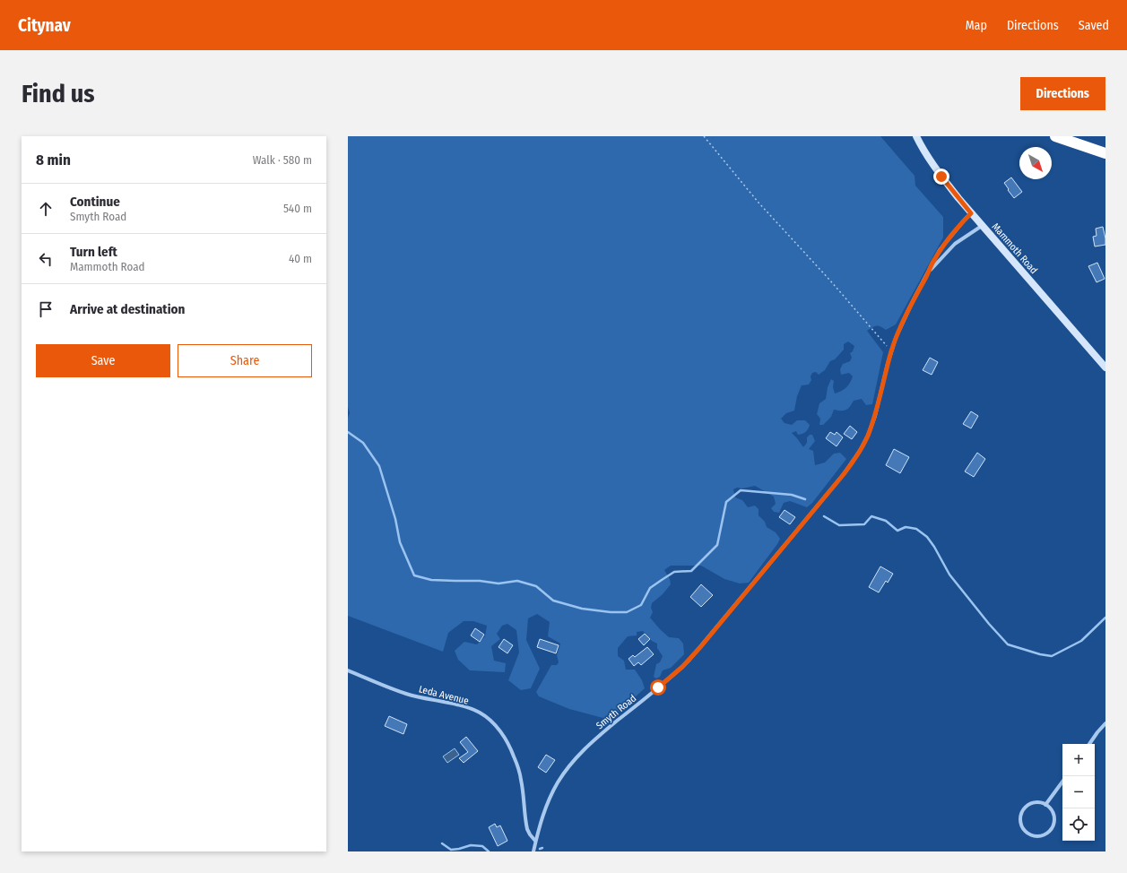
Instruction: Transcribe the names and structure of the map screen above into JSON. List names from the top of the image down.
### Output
{
  "streets": {
    "main road": ["Mammoth Road"],
    "street": ["Leda Avenue", "Smyth Road"]
  },
  "crossings": [
    ["Mammoth Road", "Smyth Road"],
    ["Leda Avenue", "Smyth Road"]
  ],
  "north": "bottom right",
  "page": {
    "header": "Citynav",
    "nav": ["Map", "Directions", "Saved"],
    "buttons": [
      "Directions",
      ["Save", "Share"]
    ],
    "title": "Find us",
    "heading": ["8 min", "Walk · 580 m"],
    "list": [
      ["Continue", "Smyth Road", "540 m"],
      ["Turn left", "Mammoth Road", "40 m"],
      "Arrive at destination"
    ],
    "map_buttons": ["+", "−"]
  }
}
